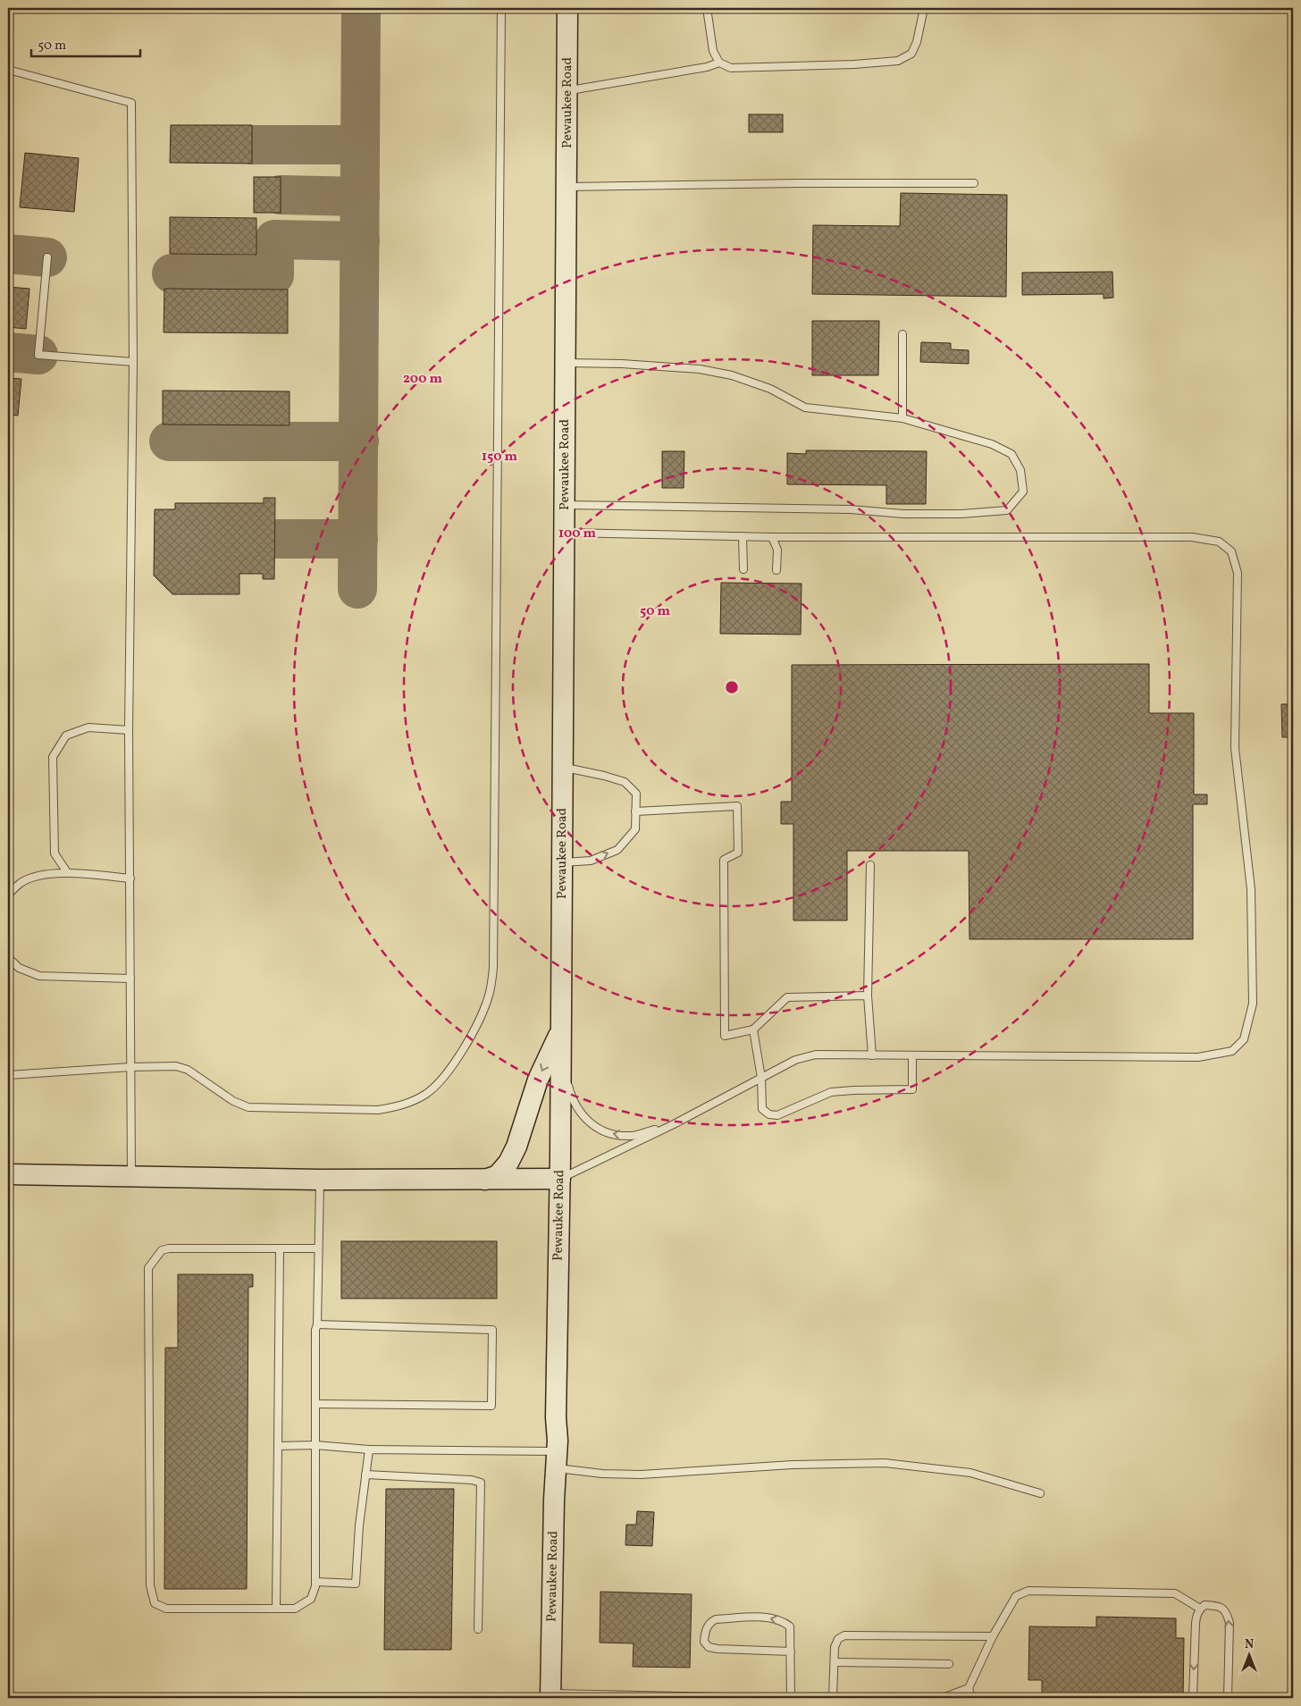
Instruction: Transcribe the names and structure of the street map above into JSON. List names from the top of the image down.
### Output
{
  "streets": {
    "main road": ["Pewaukee Road"]
  },
  "scale_bar": "50 m",
  "north": "top",
  "rings": [
    "200 m",
    "150 m",
    "100 m",
    "50 m"
  ]
}
